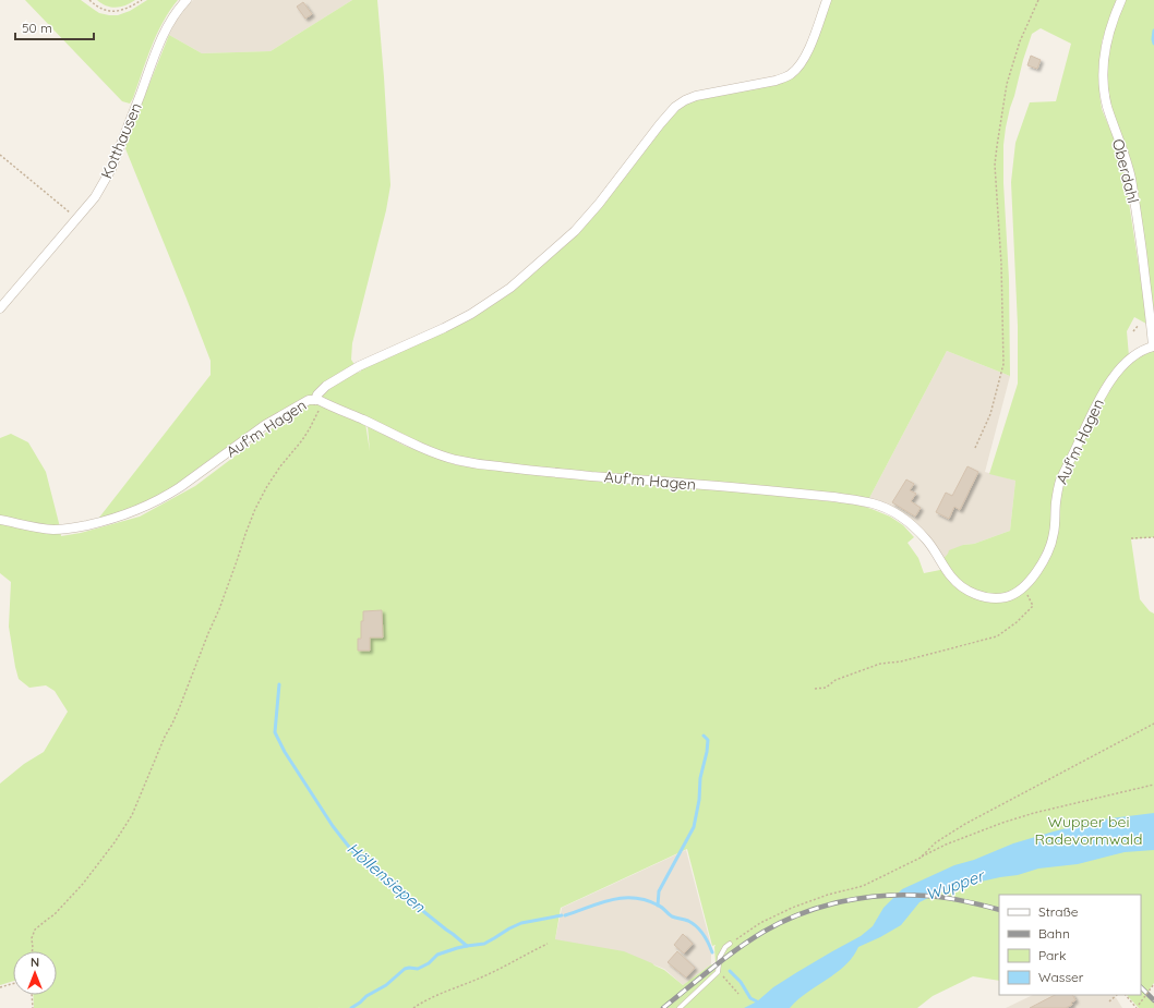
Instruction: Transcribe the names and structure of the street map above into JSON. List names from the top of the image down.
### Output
{
  "streets": {
    "street": ["Kotthausen", "Oberdahl", "Auf'm Hagen"]
  },
  "crossings": [
    ["Oberdahl", "Auf'm Hagen"]
  ],
  "water": ["Höllensiepen", "Wupper"],
  "parks": ["Wupper bei Radevormwald"],
  "legend": [
    "Straße",
    "Bahn",
    "Park",
    "Wasser"
  ],
  "scale_bar": "50 m",
  "north": "top"
}
